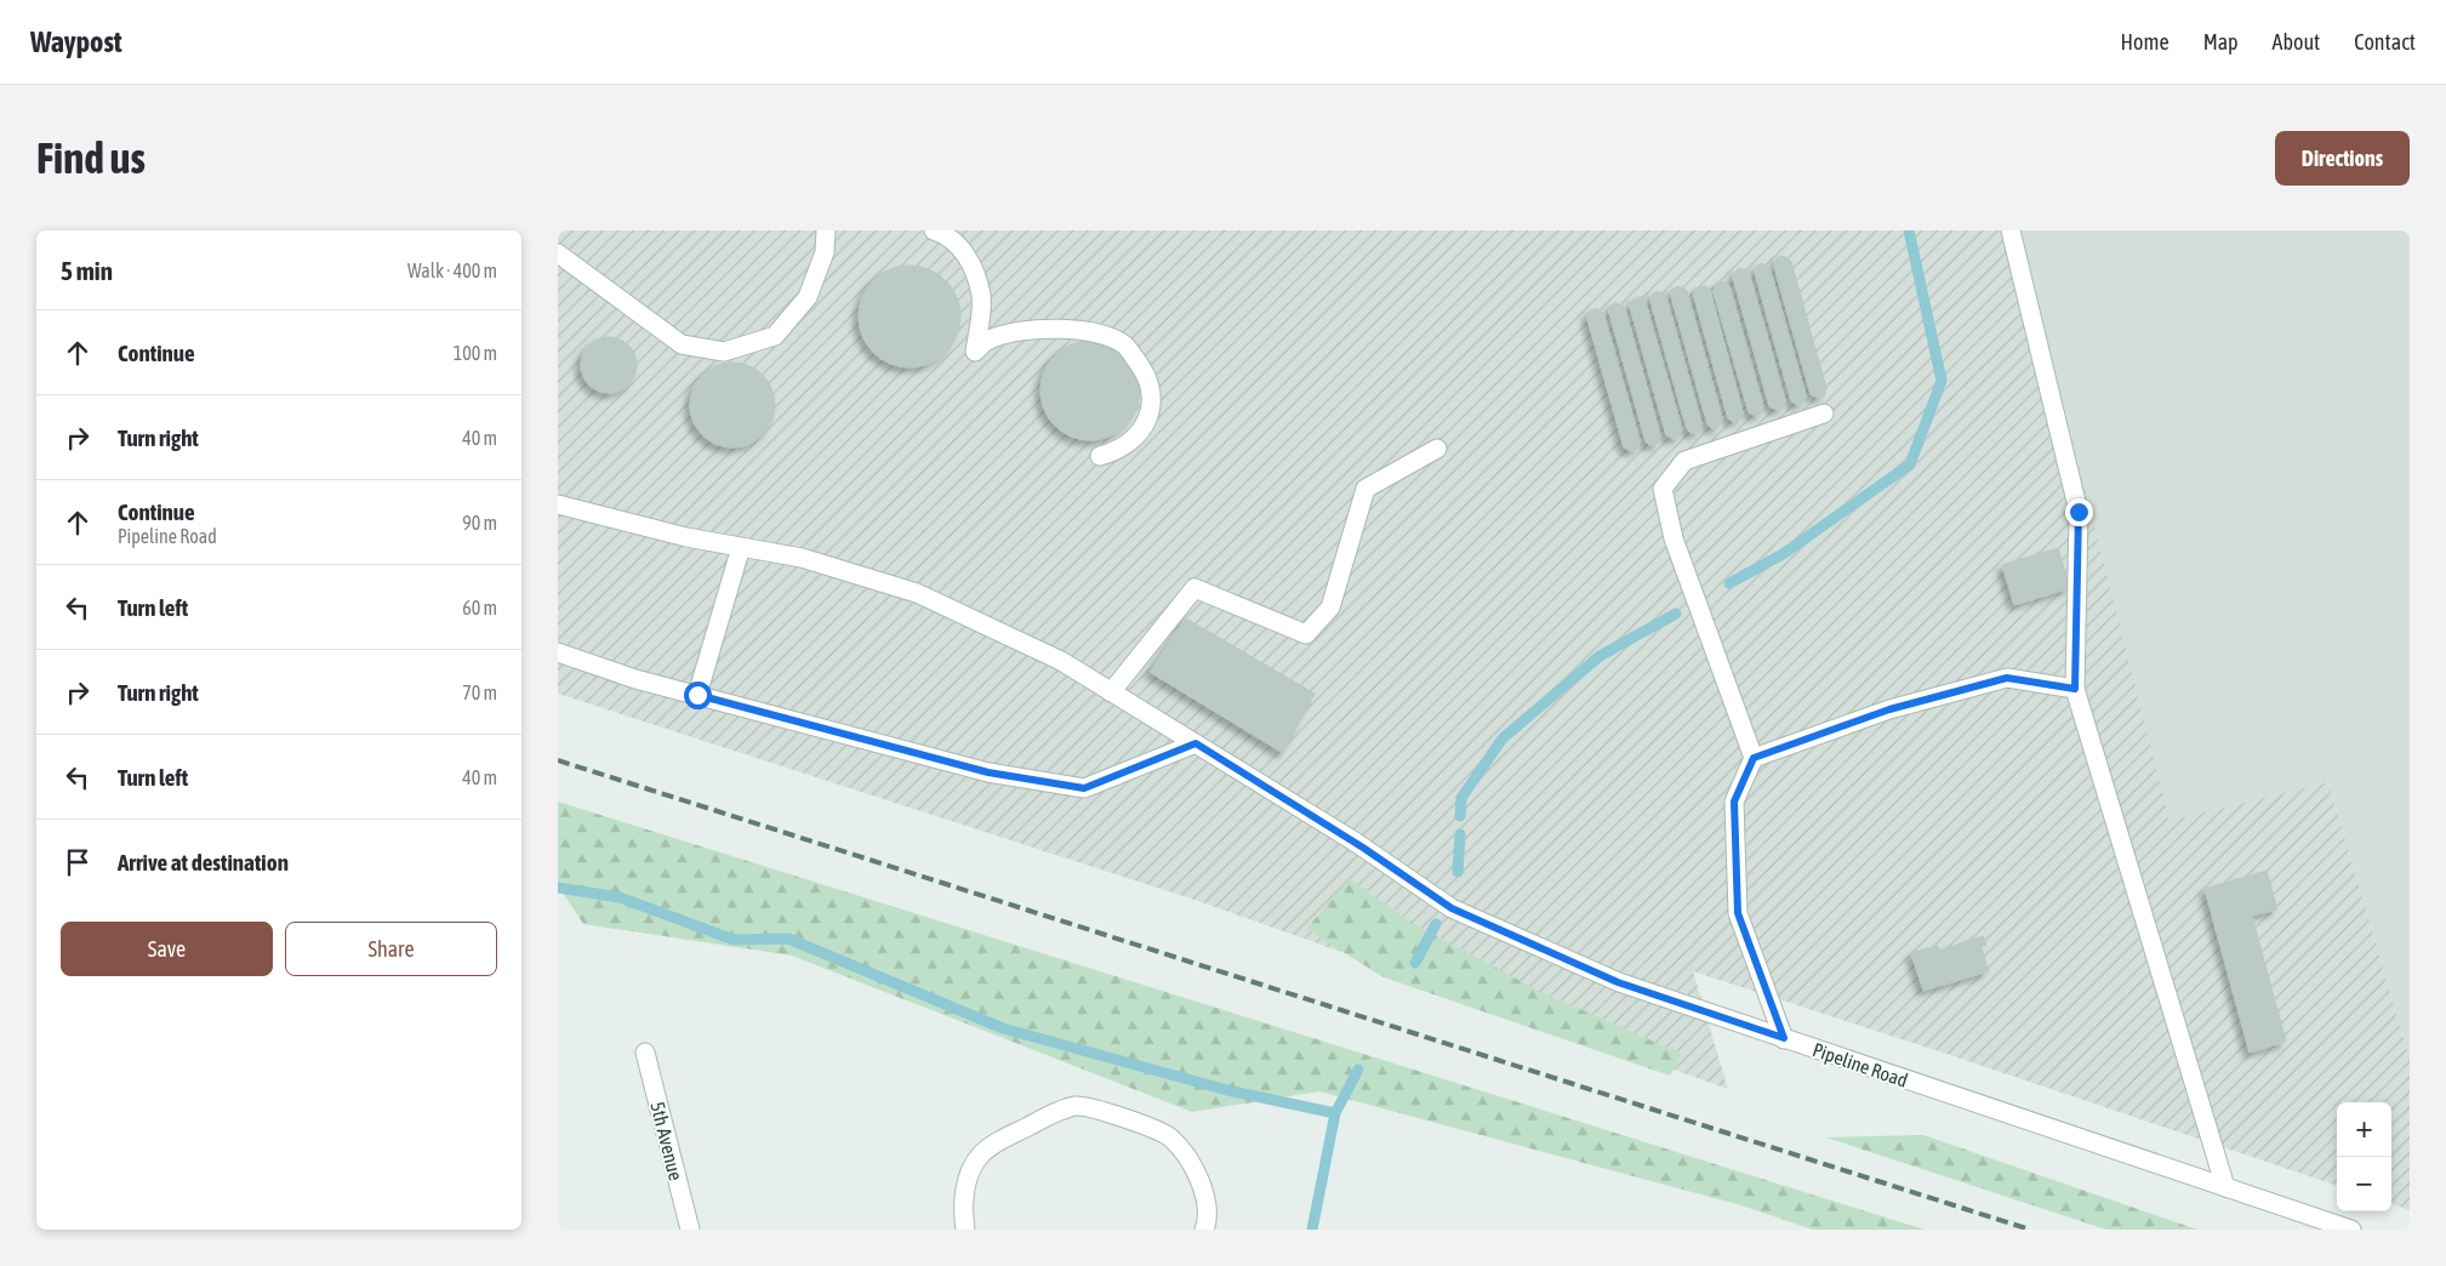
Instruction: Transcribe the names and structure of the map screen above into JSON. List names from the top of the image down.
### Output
{
  "streets": {
    "street": ["Pipeline Road", "5th Avenue"]
  },
  "page": {
    "header": "Waypost",
    "nav": [
      "Home",
      "Map",
      "About",
      "Contact"
    ],
    "buttons": [
      "Directions",
      ["Save", "Share"]
    ],
    "title": "Find us",
    "heading": ["5 min", "Walk · 400 m"],
    "list": [
      ["Continue", "100 m"],
      ["Turn right", "40 m"],
      ["Continue", "Pipeline Road", "90 m"],
      ["Turn left", "60 m"],
      ["Turn right", "70 m"],
      ["Turn left", "40 m"],
      "Arrive at destination"
    ],
    "map_buttons": ["+", "−"]
  }
}
